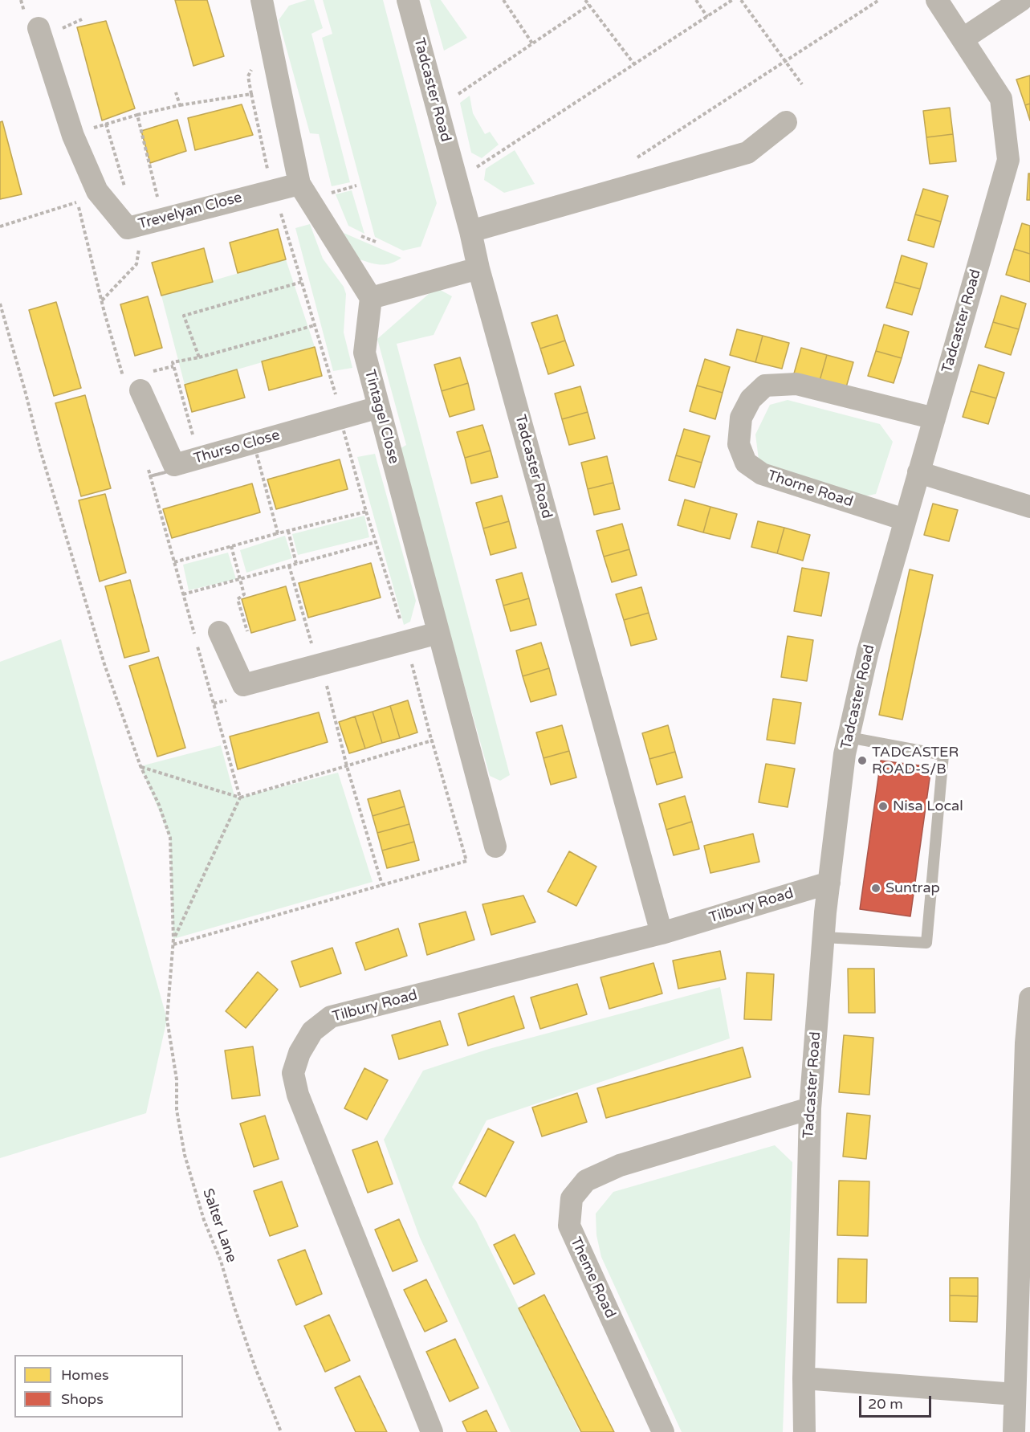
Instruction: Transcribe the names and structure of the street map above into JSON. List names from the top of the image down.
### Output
{
  "streets": {
    "street": [
      "Tadcaster Road",
      "Trevelyan Close",
      "Tintagel Close",
      "Thurso Close",
      "Thorne Road",
      "Tilbury Road",
      "Theme Road"
    ],
    "path": ["Salter Lane"]
  },
  "crossings": [
    ["Tadcaster Road", "Thorne Road"],
    ["Tadcaster Road", "Tilbury Road"],
    ["Tadcaster Road", "Theme Road"],
    ["Tintagel Close", "Thurso Close"]
  ],
  "places": ["TADCASTER ROAD-S/B", "Nisa Local", "Suntrap"],
  "legend": ["Homes", "Shops"],
  "scale_bar": "20 m"
}
